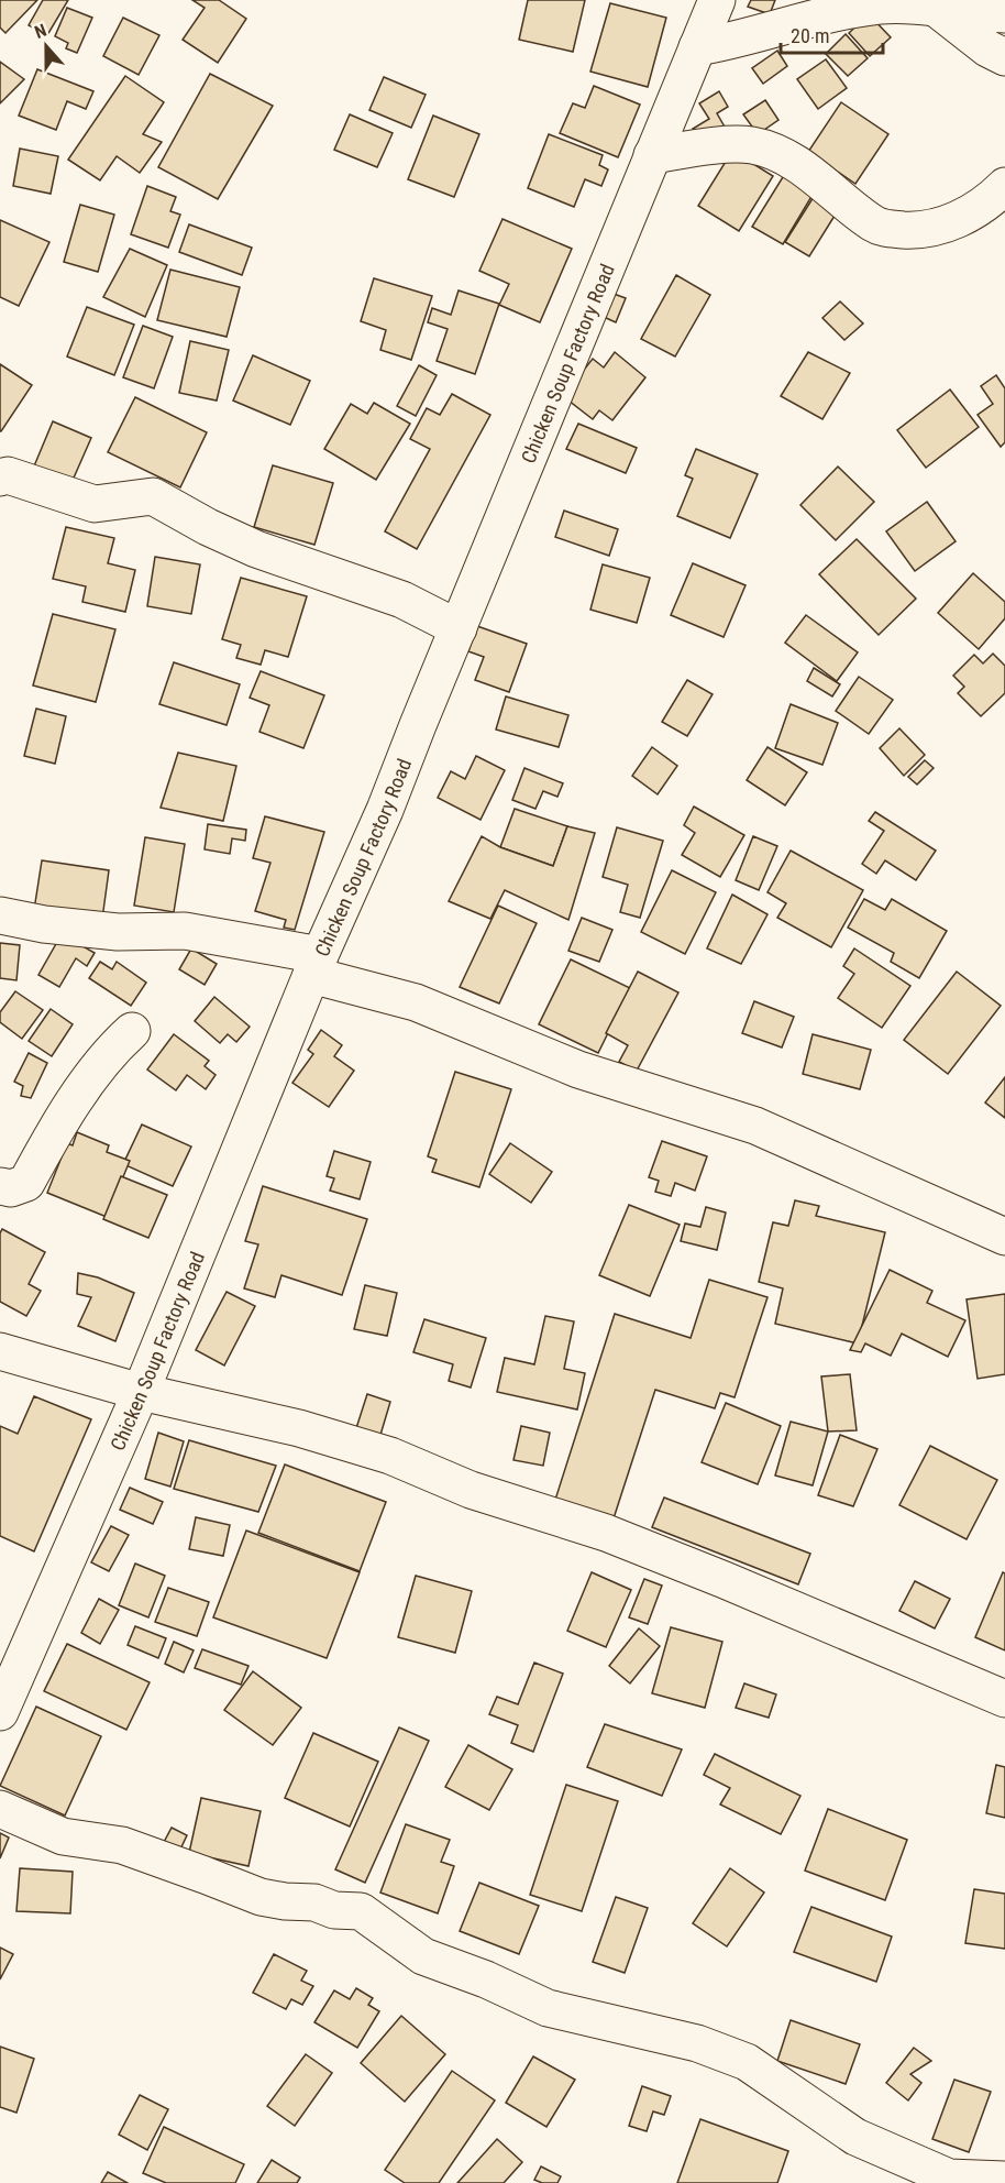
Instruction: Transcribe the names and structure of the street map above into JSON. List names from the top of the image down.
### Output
{
  "streets": {
    "street": ["Chicken Soup Factory Road"]
  },
  "scale_bar": "20 m",
  "north": "top"
}
